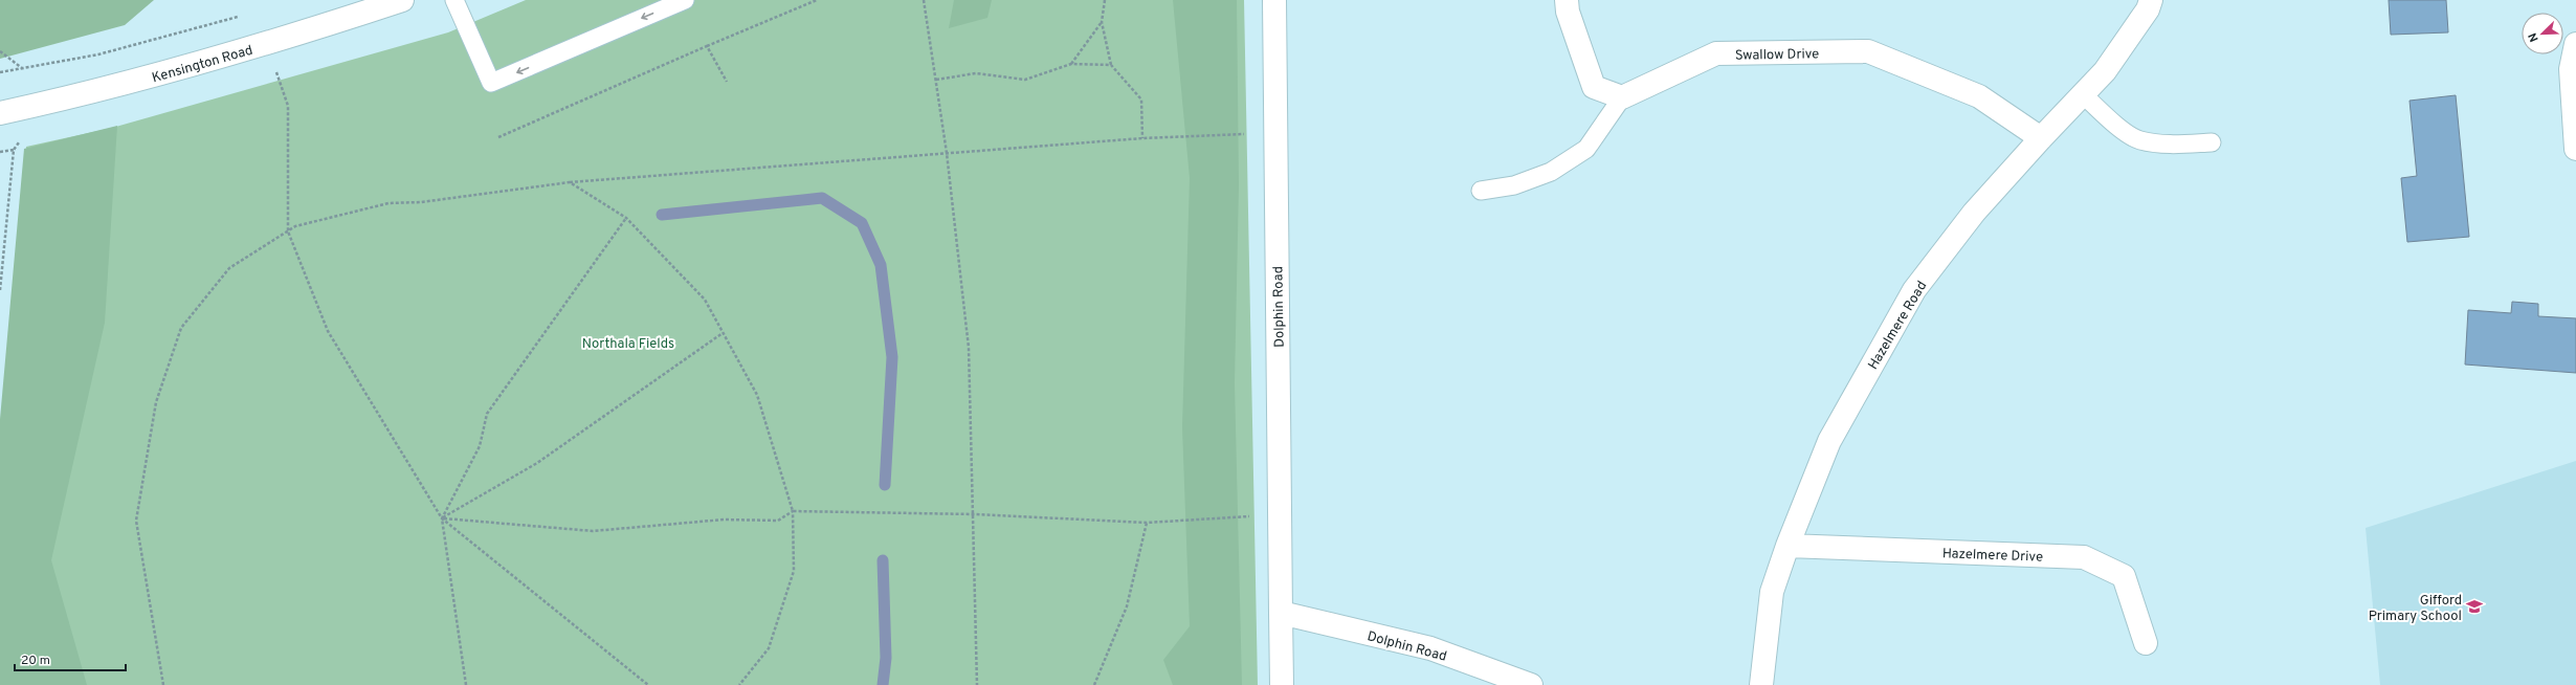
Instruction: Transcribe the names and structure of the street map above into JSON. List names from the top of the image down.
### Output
{
  "streets": {
    "street": [
      "Swallow Drive",
      "Kensington Road",
      "Dolphin Road",
      "Hazelmere Road",
      "Hazelmere Drive"
    ]
  },
  "crossings": [
    ["Swallow Drive", "Hazelmere Road"],
    ["Hazelmere Road", "Hazelmere Drive"]
  ],
  "parks": ["Northala Fields"],
  "places": {
    "school or university": ["Gifford Primary School"]
  },
  "scale_bar": "20 m",
  "north": "bottom left"
}
